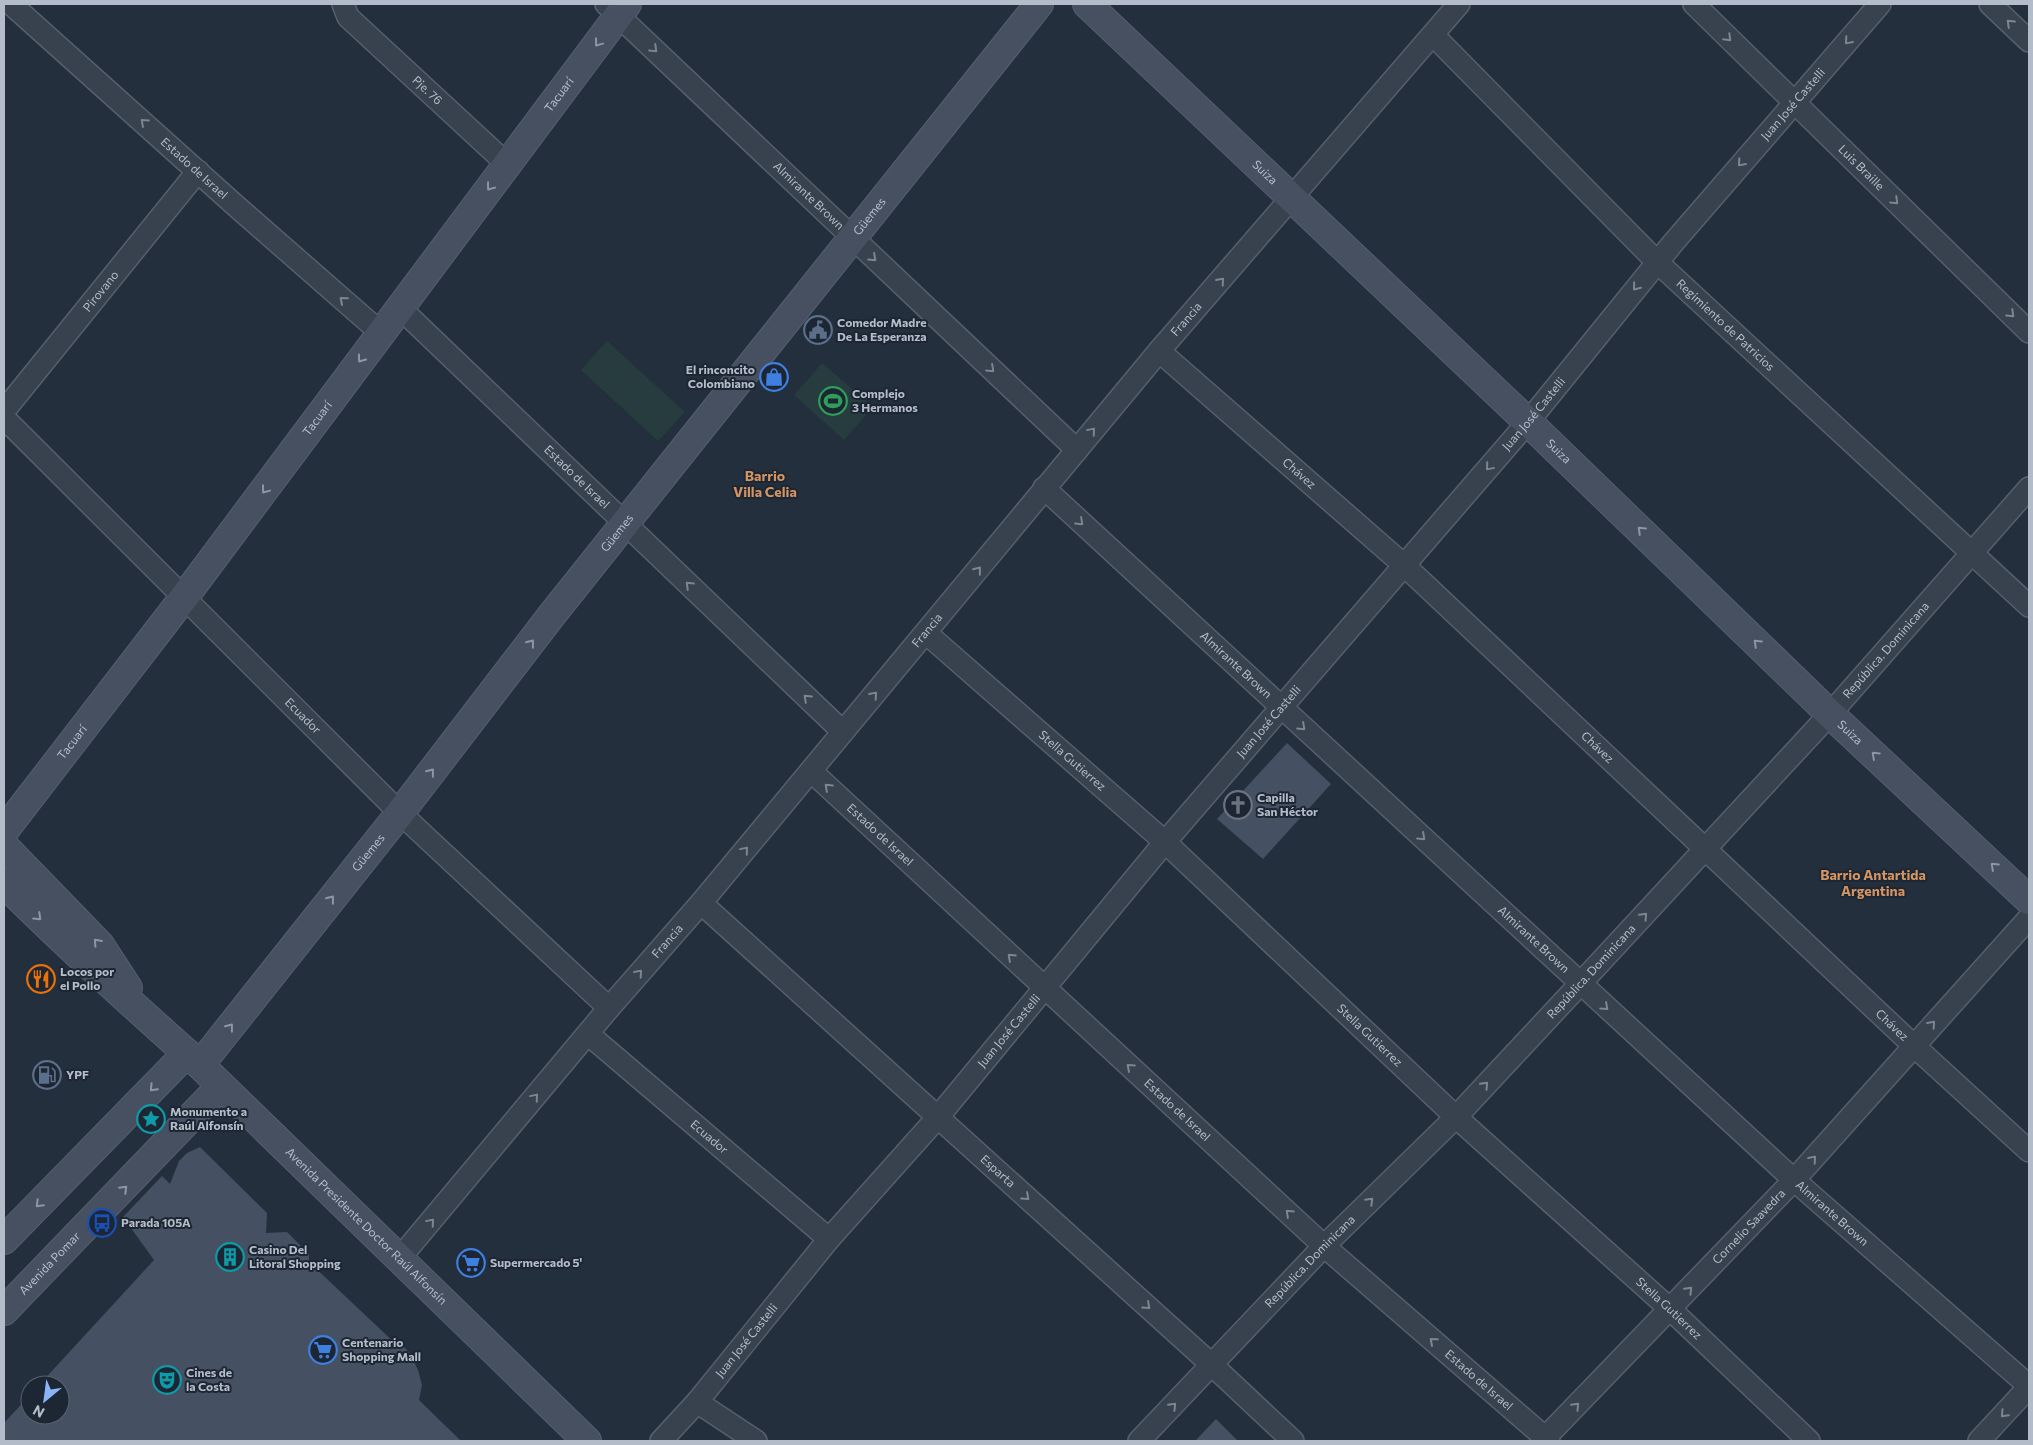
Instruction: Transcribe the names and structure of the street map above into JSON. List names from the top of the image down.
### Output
{
  "streets": {
    "street": [
      "Pje. 76",
      "Tacuarí",
      "Juan José Castelli",
      "Luis Braille",
      "Estado de Israel",
      "Suiza",
      "Almirante Brown",
      "Güemes",
      "Pirovano",
      "Francia",
      "Regimiento de Patricios",
      "Chávez",
      "República. Dominicana",
      "Ecuador",
      "Stella Gutierrez",
      "Esparta",
      "Avenida Presidente Doctor Raúl Alfonsín",
      "Cornelio Saavedra",
      "Avenida Pomar"
    ]
  },
  "crossings": [
    ["Pje. 76", "Tacuarí"],
    ["Tacuarí", "Estado de Israel"],
    ["Tacuarí", "Almirante Brown"],
    ["Tacuarí", "Ecuador"],
    ["Juan José Castelli", "Luis Braille"],
    ["Juan José Castelli", "Estado de Israel"],
    ["Juan José Castelli", "Suiza"],
    ["Juan José Castelli", "Almirante Brown"],
    ["Juan José Castelli", "Regimiento de Patricios"],
    ["Juan José Castelli", "Chávez"],
    ["Juan José Castelli", "Ecuador"],
    ["Juan José Castelli", "Stella Gutierrez"],
    ["Juan José Castelli", "Esparta"],
    ["Estado de Israel", "Güemes"],
    ["Estado de Israel", "Pirovano"],
    ["Estado de Israel", "Francia"],
    ["Estado de Israel", "República. Dominicana"],
    ["Estado de Israel", "Cornelio Saavedra"],
    ["Suiza", "Francia"],
    ["Suiza", "República. Dominicana"],
    ["Almirante Brown", "Güemes"],
    ["Almirante Brown", "Francia"],
    ["Almirante Brown", "República. Dominicana"],
    ["Almirante Brown", "Cornelio Saavedra"],
    ["Güemes", "Ecuador"],
    ["Güemes", "Avenida Presidente Doctor Raúl Alfonsín"],
    ["Francia", "Regimiento de Patricios"],
    ["Francia", "Chávez"],
    ["Francia", "Ecuador"],
    ["Francia", "Stella Gutierrez"],
    ["Francia", "Esparta"],
    ["Francia", "Avenida Presidente Doctor Raúl Alfonsín"],
    ["Regimiento de Patricios", "República. Dominicana"],
    ["Chávez", "República. Dominicana"],
    ["Chávez", "Cornelio Saavedra"],
    ["República. Dominicana", "Stella Gutierrez"],
    ["República. Dominicana", "Esparta"],
    ["Stella Gutierrez", "Cornelio Saavedra"],
    ["Avenida Presidente Doctor Raúl Alfonsín", "Avenida Pomar"]
  ],
  "one_way": [
    "Tacuarí",
    "Juan José Castelli",
    "Luis Braille",
    "Estado de Israel",
    "Suiza",
    "Almirante Brown",
    "Güemes",
    "Francia",
    "República. Dominicana",
    "Esparta",
    "Cornelio Saavedra"
  ],
  "districts": ["Barrio Villa Celia", "Barrio Antartida Argentina"],
  "places": {
    "public building": ["Comedor Madre De La Esperanza"],
    "shop": ["El rinconcito Colombiano"],
    "sports": ["Complejo 3 Hermanos"],
    "church": ["Capilla San Héctor"],
    "restaurant": ["Locos por el Pollo"],
    "fuel station": ["YPF"],
    "place": ["Monumento a Raúl Alfonsín"],
    "bus stop": ["Parada 105A"],
    "building": ["Casino Del Litoral Shopping"],
    "supermarket": ["Supermercado 5'", "Centenario Shopping Mall"],
    "theatre": ["Cines de la Costa"]
  },
  "north": "bottom left"
}
